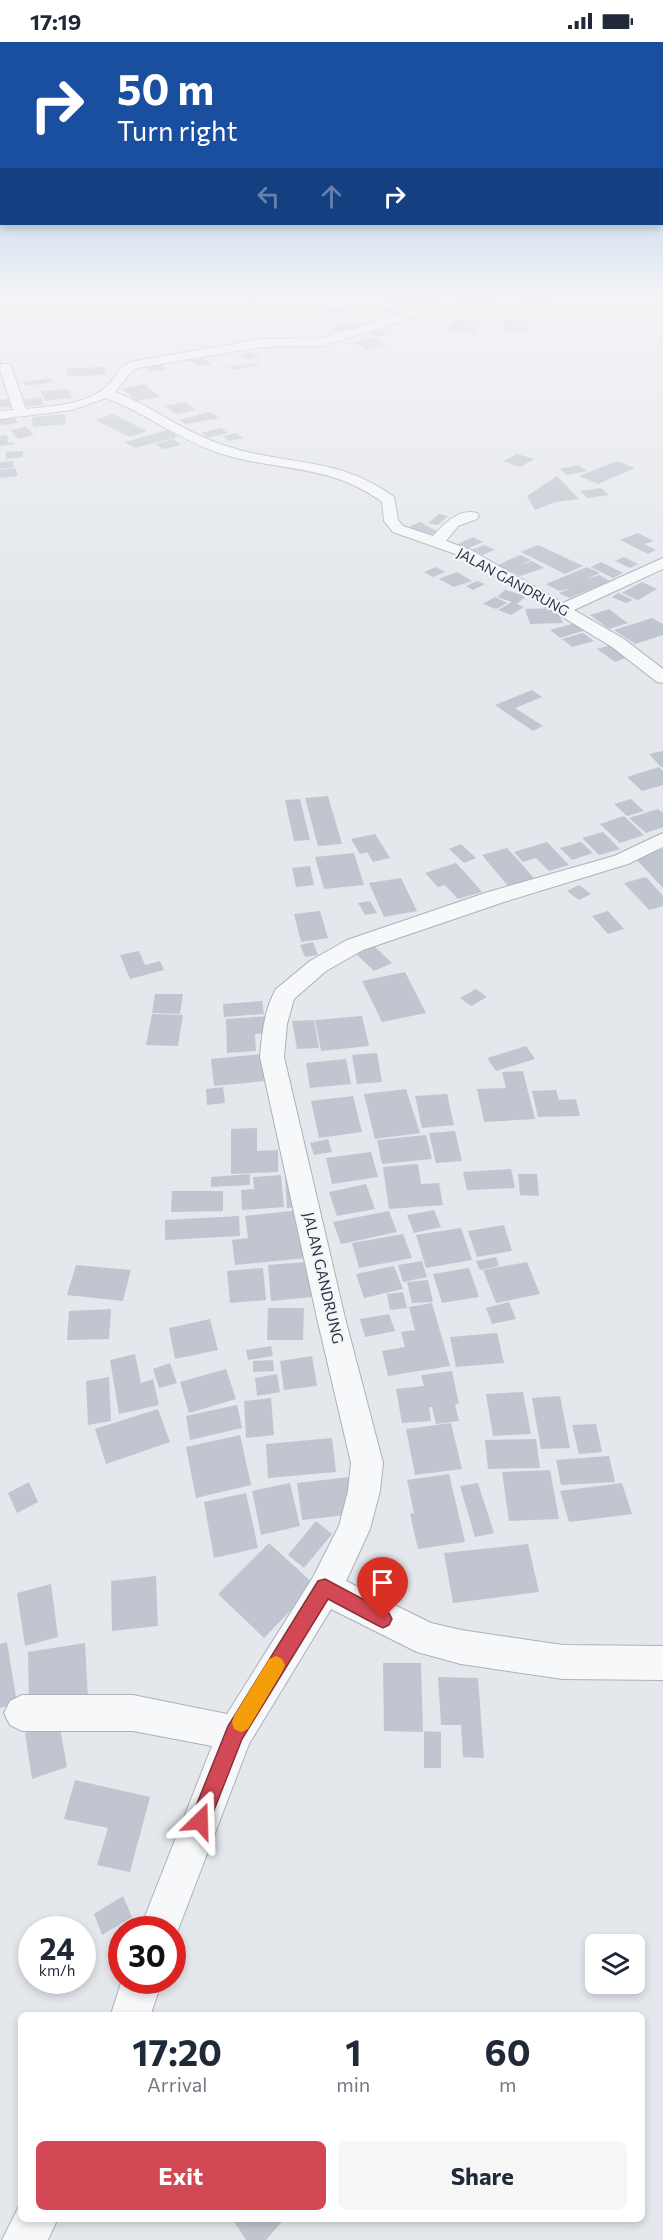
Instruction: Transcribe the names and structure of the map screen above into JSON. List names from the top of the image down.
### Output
{
  "streets": {
    "street": ["JALAN GANDRUNG"]
  },
  "page": {
    "status": "17:19",
    "turn": ["50 m", "Turn right"],
    "speed": "24 km/h",
    "limit": "30",
    "eta": [
      "17:20",
      "Arrival",
      "1",
      "min",
      "60",
      "m"
    ],
    "buttons": ["Exit", "Share"]
  }
}
